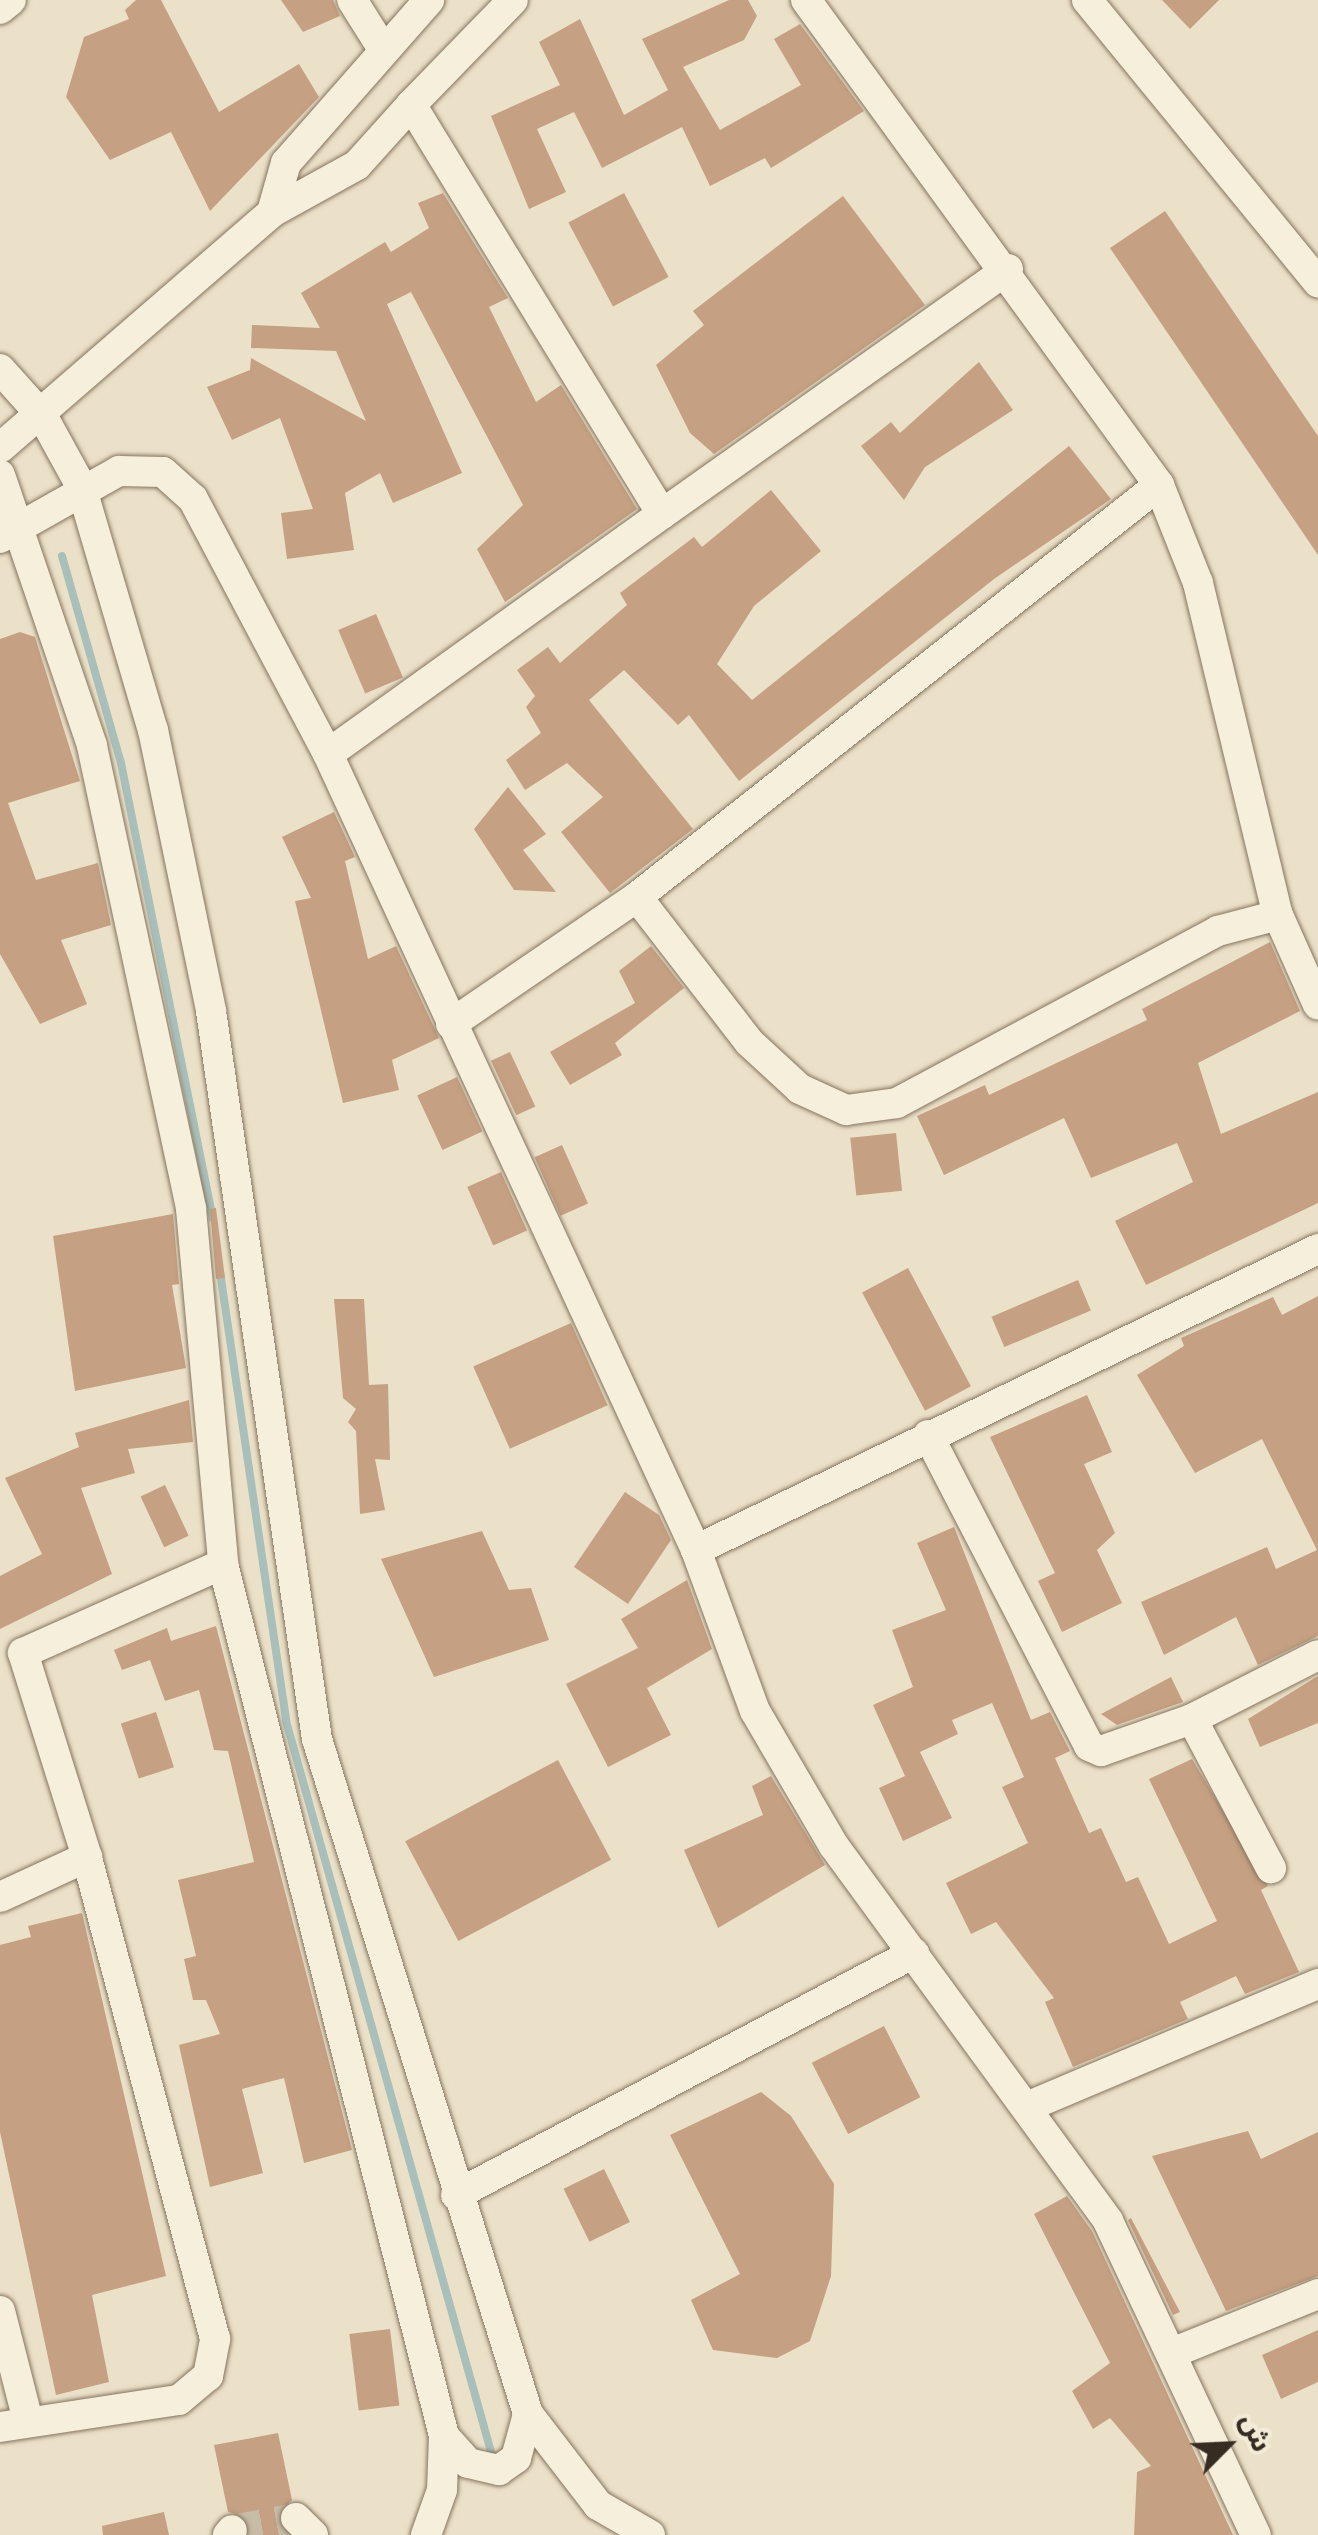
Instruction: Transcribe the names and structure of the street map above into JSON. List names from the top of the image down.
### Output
{
  "north": "top right"
}
